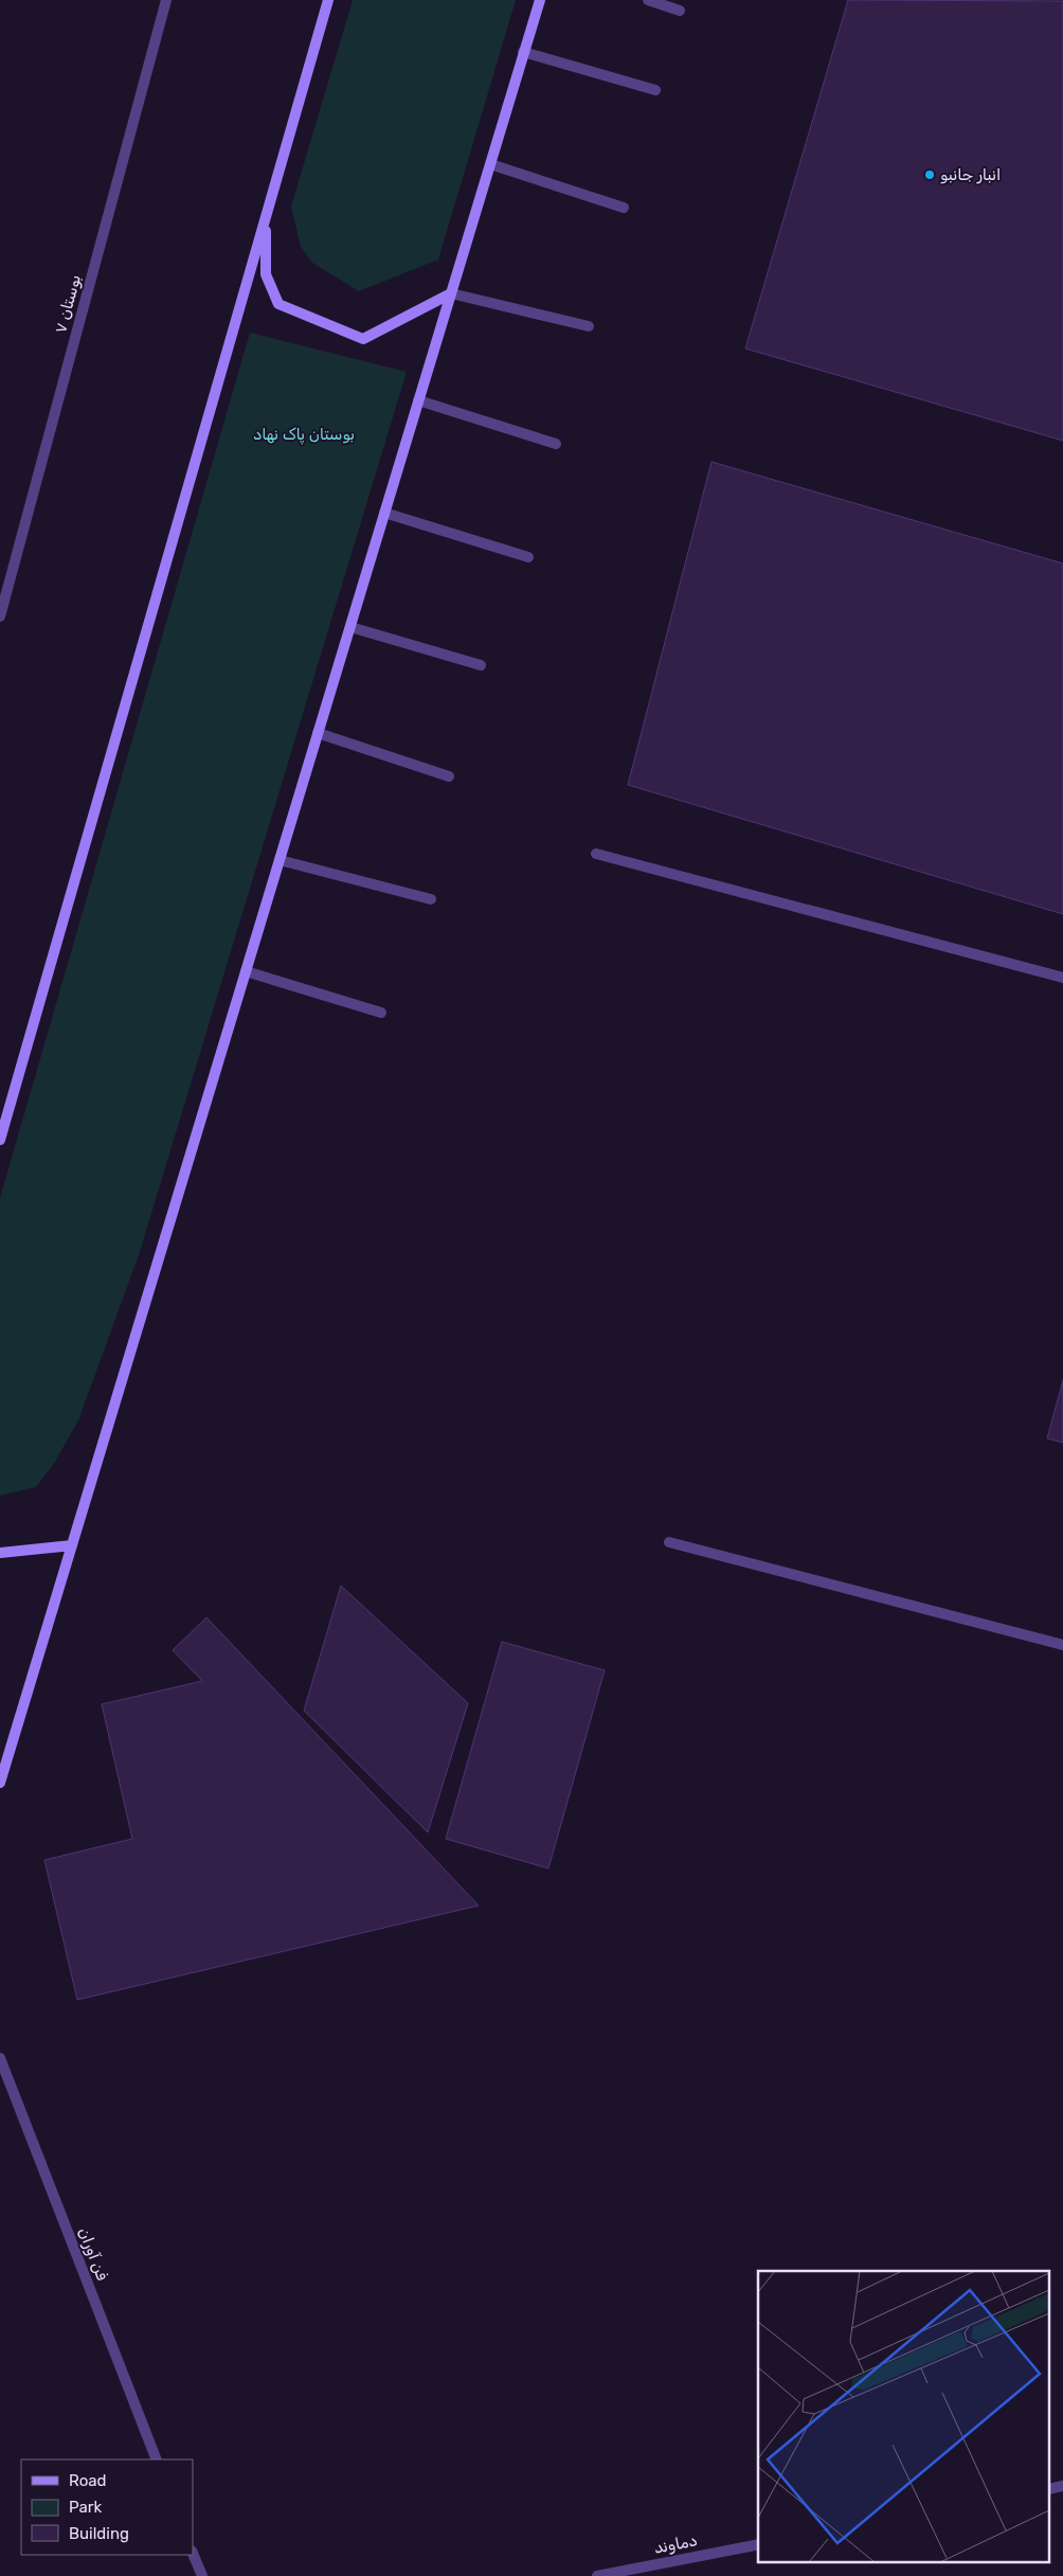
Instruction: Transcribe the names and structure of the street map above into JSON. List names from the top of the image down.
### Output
{
  "streets": {
    "street": ["بوستان ۷", "فن آوران", "دماوند"]
  },
  "parks": ["بوستان پاک نهاد"],
  "places": ["انبار جانبو"],
  "legend": ["Road", "Park", "Building"]
}
